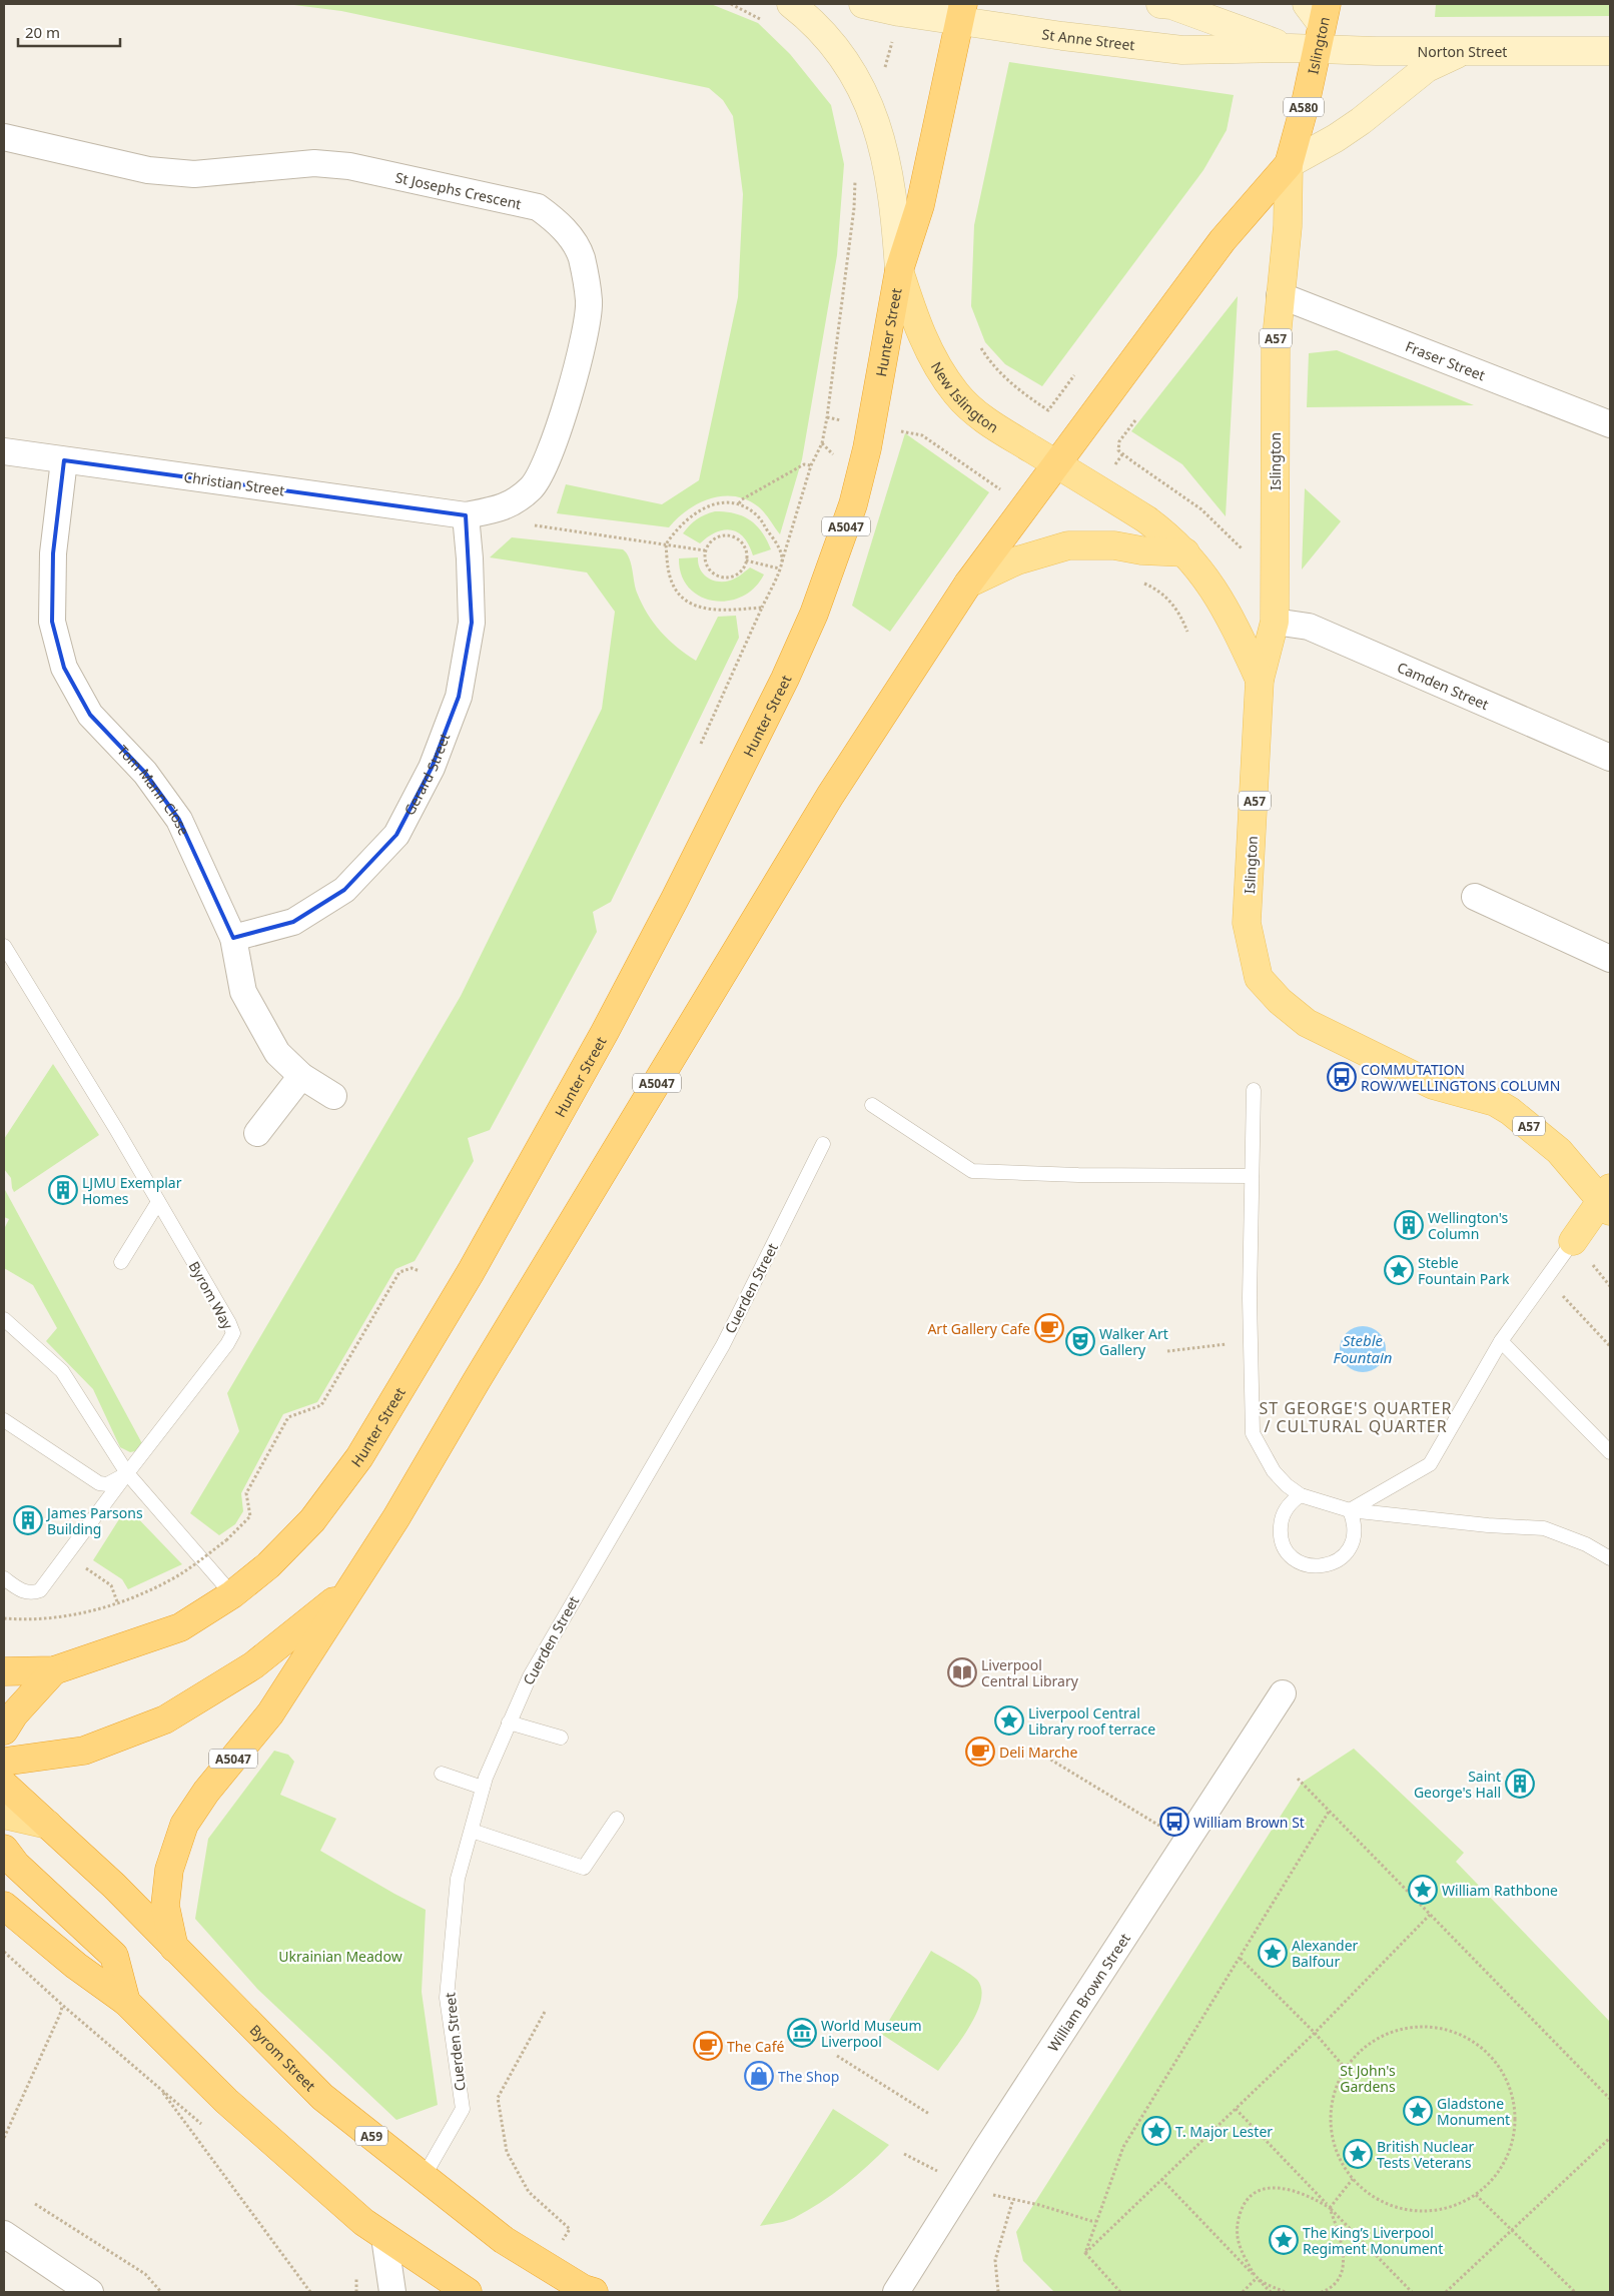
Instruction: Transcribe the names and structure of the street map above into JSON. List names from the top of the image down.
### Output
{
  "streets": {
    "highway": [
      "Islington",
      "A580",
      "Hunter Street",
      "A5047",
      "Byrom Street",
      "A59"
    ],
    "main road": [
      "St Anne Street",
      "Norton Street",
      "A57",
      "New Islington"
    ],
    "street": [
      "St Josephs Crescent",
      "Fraser Street",
      "Christian Street",
      "Camden Street",
      "Gerard Street",
      "Tom Mann Close",
      "William Brown Street"
    ],
    "lane": ["Cuerden Street", "Byrom Way"]
  },
  "crossings": [
    ["St Anne Street", "Islington"],
    ["St Anne Street", "Norton Street"],
    ["St Anne Street", "A5047"],
    ["Islington", "Norton Street"],
    ["Islington", "Fraser Street"],
    ["Islington", "New Islington"],
    ["Islington", "A5047"],
    ["Islington", "Camden Street"],
    ["St Josephs Crescent", "Christian Street"],
    ["St Josephs Crescent", "Gerard Street"],
    ["Hunter Street", "New Islington"],
    ["Hunter Street", "A5047"],
    ["New Islington", "A5047"],
    ["Christian Street", "Gerard Street"],
    ["Christian Street", "Tom Mann Close"],
    ["A5047", "Byrom Street"],
    ["Gerard Street", "Tom Mann Close"],
    ["Cuerden Street", "Byrom Street"]
  ],
  "districts": ["ST GEORGE'S QUARTER / CULTURAL QUARTER"],
  "water": ["Steble Fountain"],
  "parks": ["Ukrainian Meadow", "St John's Gardens"],
  "places": {
    "bus stop": ["COMMUTATION ROW/WELLINGTONS COLUMN", "William Brown St"],
    "building": [
      "LJMU Exemplar Homes",
      "Wellington's Column",
      "James Parsons Building",
      "Saint George's Hall"
    ],
    "place": [
      "Steble Fountain Park",
      "Liverpool Central Library roof terrace",
      "William Rathbone",
      "Alexander Balfour",
      "Gladstone Monument",
      "T. Major Lester",
      "British Nuclear Tests Veterans",
      "The King’s Liverpool Regiment Monument"
    ],
    "cafe": ["Art Gallery Cafe", "Deli Marche", "The Café"],
    "theatre": ["Walker Art Gallery"],
    "library": ["Liverpool Central Library"],
    "museum": ["World Museum Liverpool"],
    "shop": ["The Shop"]
  },
  "scale_bar": "20 m"
}
